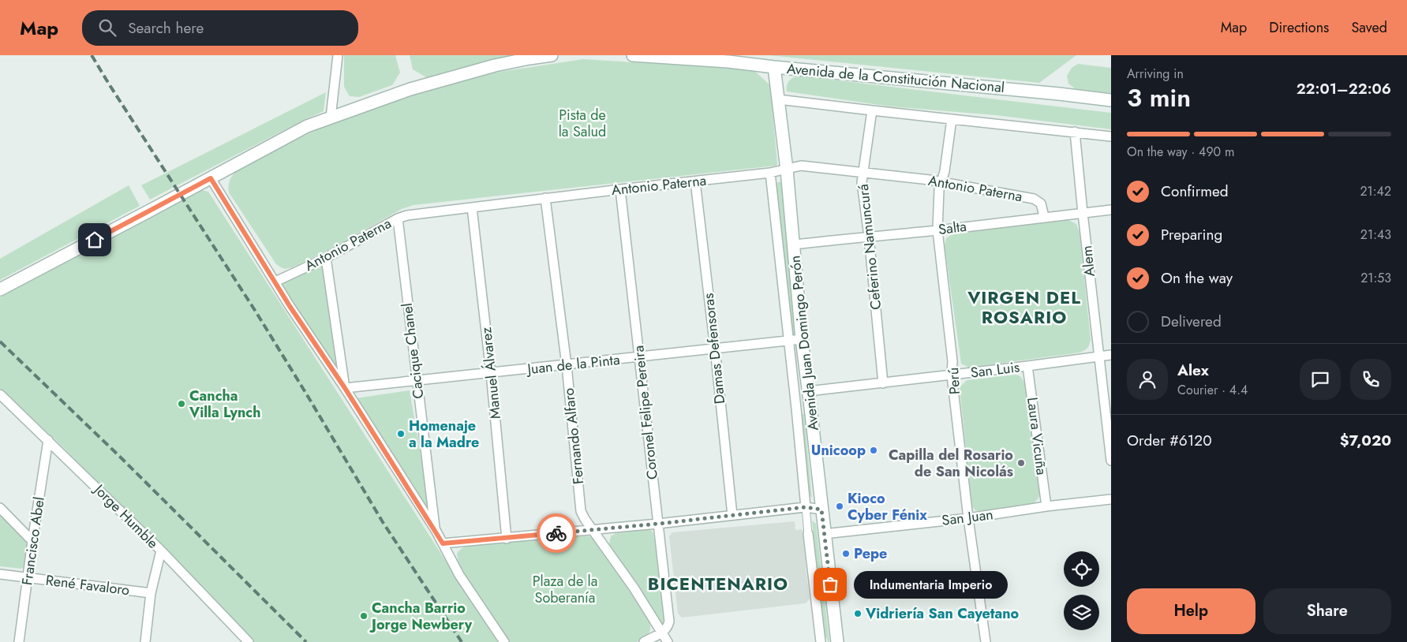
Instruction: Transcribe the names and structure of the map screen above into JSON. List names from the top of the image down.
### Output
{
  "streets": {
    "main road": ["Avenida de la Constitución Nacional", "Avenida Juan Domingo Perón"],
    "street": [
      "Antonio Paterna",
      "Salta",
      "Ceferino Namuncurá",
      "Alem",
      "Damas Defensoras",
      "Cacique Chanel",
      "Juan de la Pinta",
      "San Luis",
      "Manuel Álvarez",
      "Perú",
      "Coronel Felipe Pereira",
      "Fernando Alfaro",
      "Laura Vicuña",
      "Jorge Humble",
      "San Juan",
      "Francisco Abel",
      "René Favaloro"
    ]
  },
  "crossings": [
    ["Avenida de la Constitución Nacional", "Avenida Juan Domingo Perón"],
    ["Antonio Paterna", "Salta"],
    ["Antonio Paterna", "Ceferino Namuncurá"],
    ["Antonio Paterna", "Avenida Juan Domingo Perón"],
    ["Antonio Paterna", "Damas Defensoras"],
    ["Antonio Paterna", "Cacique Chanel"],
    ["Antonio Paterna", "Manuel Álvarez"],
    ["Antonio Paterna", "Perú"],
    ["Antonio Paterna", "Coronel Felipe Pereira"],
    ["Antonio Paterna", "Fernando Alfaro"],
    ["Salta", "Ceferino Namuncurá"],
    ["Salta", "Alem"],
    ["Salta", "Avenida Juan Domingo Perón"],
    ["Salta", "Perú"],
    ["Ceferino Namuncurá", "San Luis"],
    ["Alem", "San Luis"],
    ["Avenida Juan Domingo Perón", "Juan de la Pinta"],
    ["Avenida Juan Domingo Perón", "San Luis"],
    ["Avenida Juan Domingo Perón", "San Juan"],
    ["Damas Defensoras", "Juan de la Pinta"],
    ["Cacique Chanel", "Juan de la Pinta"],
    ["Juan de la Pinta", "Manuel Álvarez"],
    ["Juan de la Pinta", "Coronel Felipe Pereira"],
    ["Juan de la Pinta", "Fernando Alfaro"],
    ["San Luis", "Perú"],
    ["San Luis", "Laura Vicuña"],
    ["Perú", "San Juan"],
    ["Coronel Felipe Pereira", "Fernando Alfaro"],
    ["Laura Vicuña", "San Juan"],
    ["Jorge Humble", "Francisco Abel"],
    ["Francisco Abel", "René Favaloro"]
  ],
  "districts": ["VIRGEN DEL ROSARIO", "BICENTENARIO"],
  "parks": ["Pista de la Salud", "Plaza de la Soberanía"],
  "places": [
    "Cancha Villa Lynch",
    "Homenaje a la Madre",
    "Unicoop",
    "Capilla del Rosario de San Nicolás",
    "Kioco Cyber Fénix",
    "Pepe",
    "Indumentaria Imperio",
    "Vidriería San Cayetano",
    "Cancha Barrio Jorge Newbery"
  ],
  "page": {
    "header": "Map",
    "search": "Search here",
    "nav": ["Map", "Directions", "Saved"],
    "heading": ["3 min", "Arriving in", "22:01–22:06"],
    "panel": [
      "Alex",
      "Courier · 4.4",
      "Order #6120",
      "$7,020"
    ],
    "bar": "On the way · 490 m",
    "list": [
      ["Confirmed", "21:42"],
      ["Preparing", "21:43"],
      ["On the way", "21:53"],
      "Delivered"
    ],
    "bubble": "Indumentaria Imperio",
    "buttons": ["Help", "Share"]
  }
}
